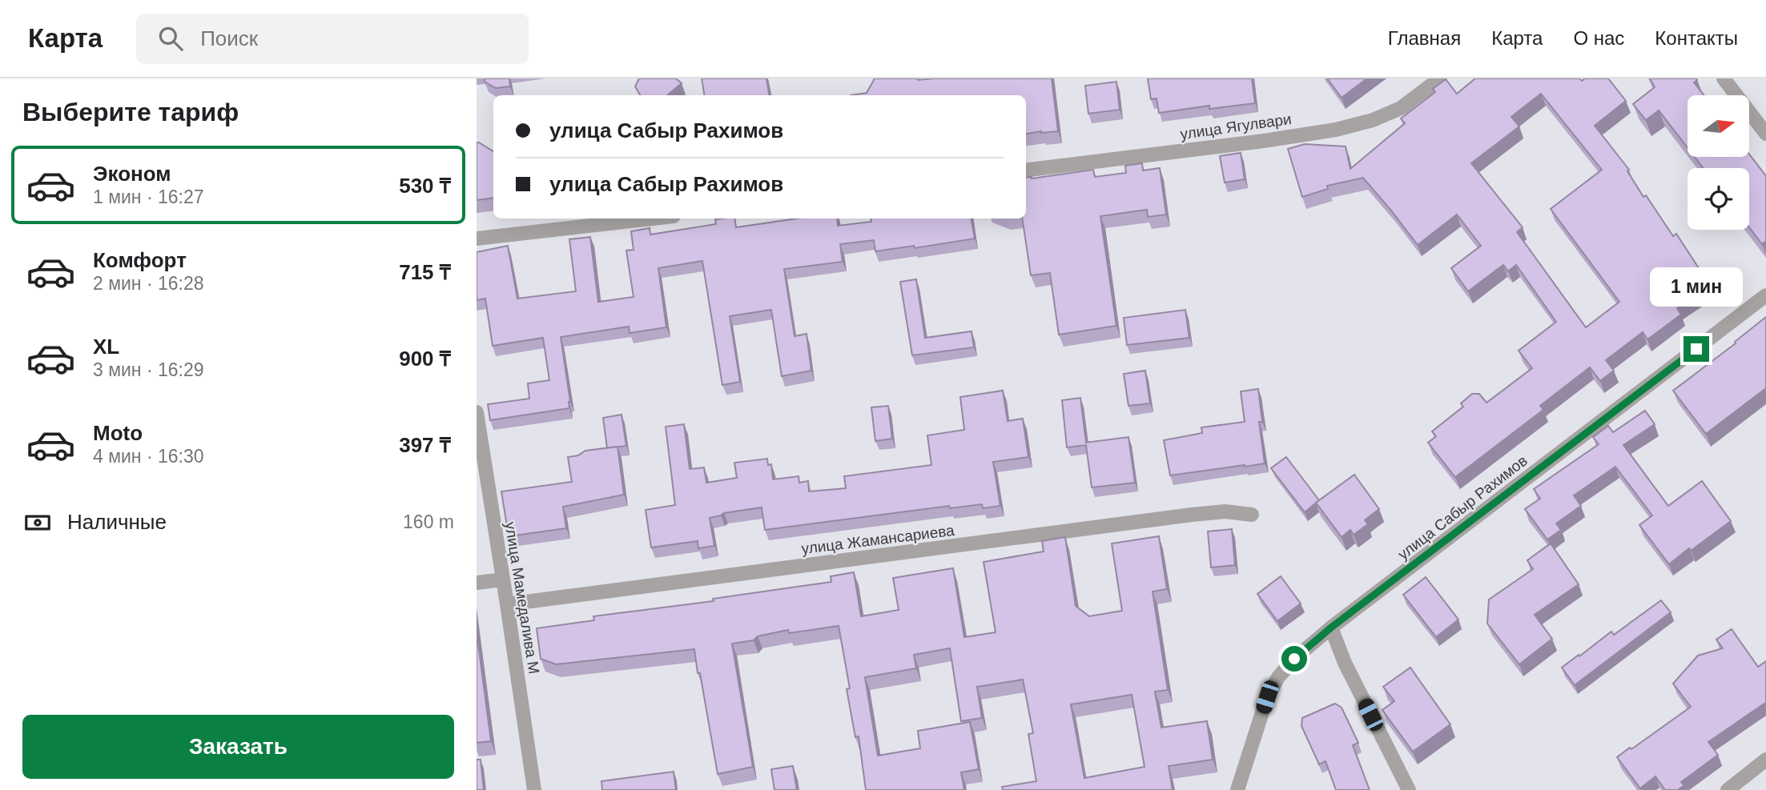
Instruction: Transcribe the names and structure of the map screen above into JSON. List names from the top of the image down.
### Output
{
  "streets": {
    "street": [
      "улица Ягулвари",
      "улица Сабыр Рахимов",
      "улица Жамансариева",
      "улица Мамедалива М"
    ]
  },
  "crossings": [
    ["улица Жамансариева", "улица Мамедалива М"]
  ],
  "north": "right",
  "page": {
    "header": "Карта",
    "search": "Поиск",
    "nav": [
      "Главная",
      "Карта",
      "О нас",
      "Контакты"
    ],
    "heading": "Выберите тариф",
    "banner": ["улица Сабыр Рахимов", "улица Сабыр Рахимов"],
    "list": [
      {
        "name": "Эконом",
        "note": "1 мин · 16:27",
        "value": "530 ₸"
      },
      {
        "name": "Комфорт",
        "note": "2 мин · 16:28",
        "value": "715 ₸"
      },
      {
        "name": "XL",
        "note": "3 мин · 16:29",
        "value": "900 ₸"
      },
      {
        "name": "Moto",
        "note": "4 мин · 16:30",
        "value": "397 ₸"
      }
    ],
    "bubble": "1 мин",
    "pay": ["Наличные", "160 m"],
    "buttons": "Заказать"
  }
}
